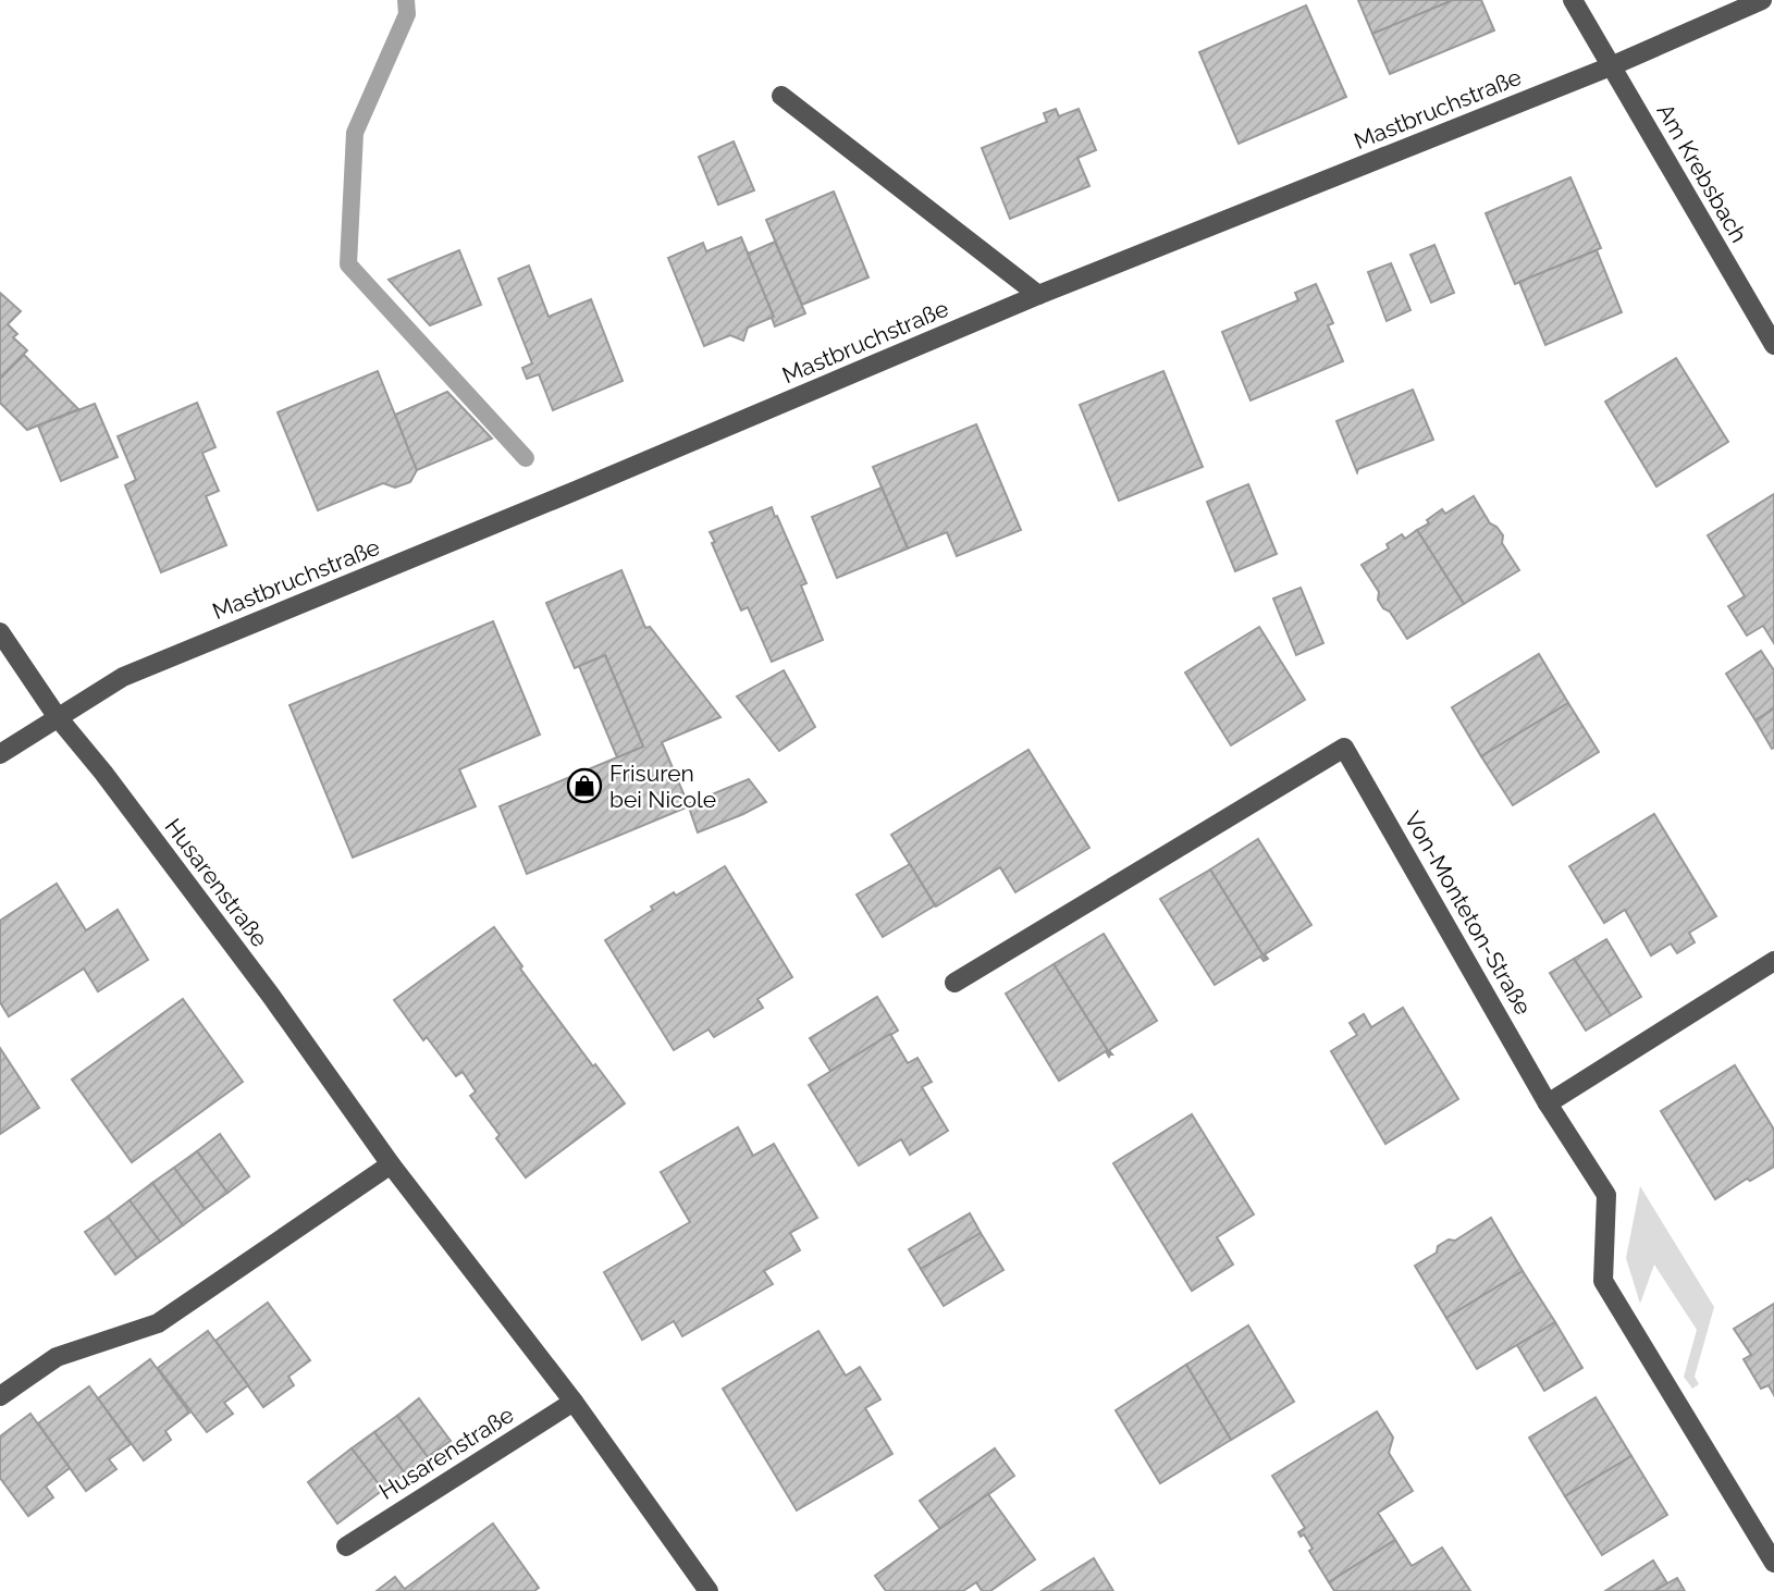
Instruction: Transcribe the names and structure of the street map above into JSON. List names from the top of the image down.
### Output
{
  "streets": {
    "street": [
      "Mastbruchstraße",
      "Am Krebsbach",
      "Husarenstraße",
      "Von-Monteton-Straße"
    ]
  },
  "crossings": [
    ["Mastbruchstraße", "Am Krebsbach"],
    ["Mastbruchstraße", "Husarenstraße"]
  ],
  "places": {
    "shop": ["Frisuren bei Nicole"]
  }
}
